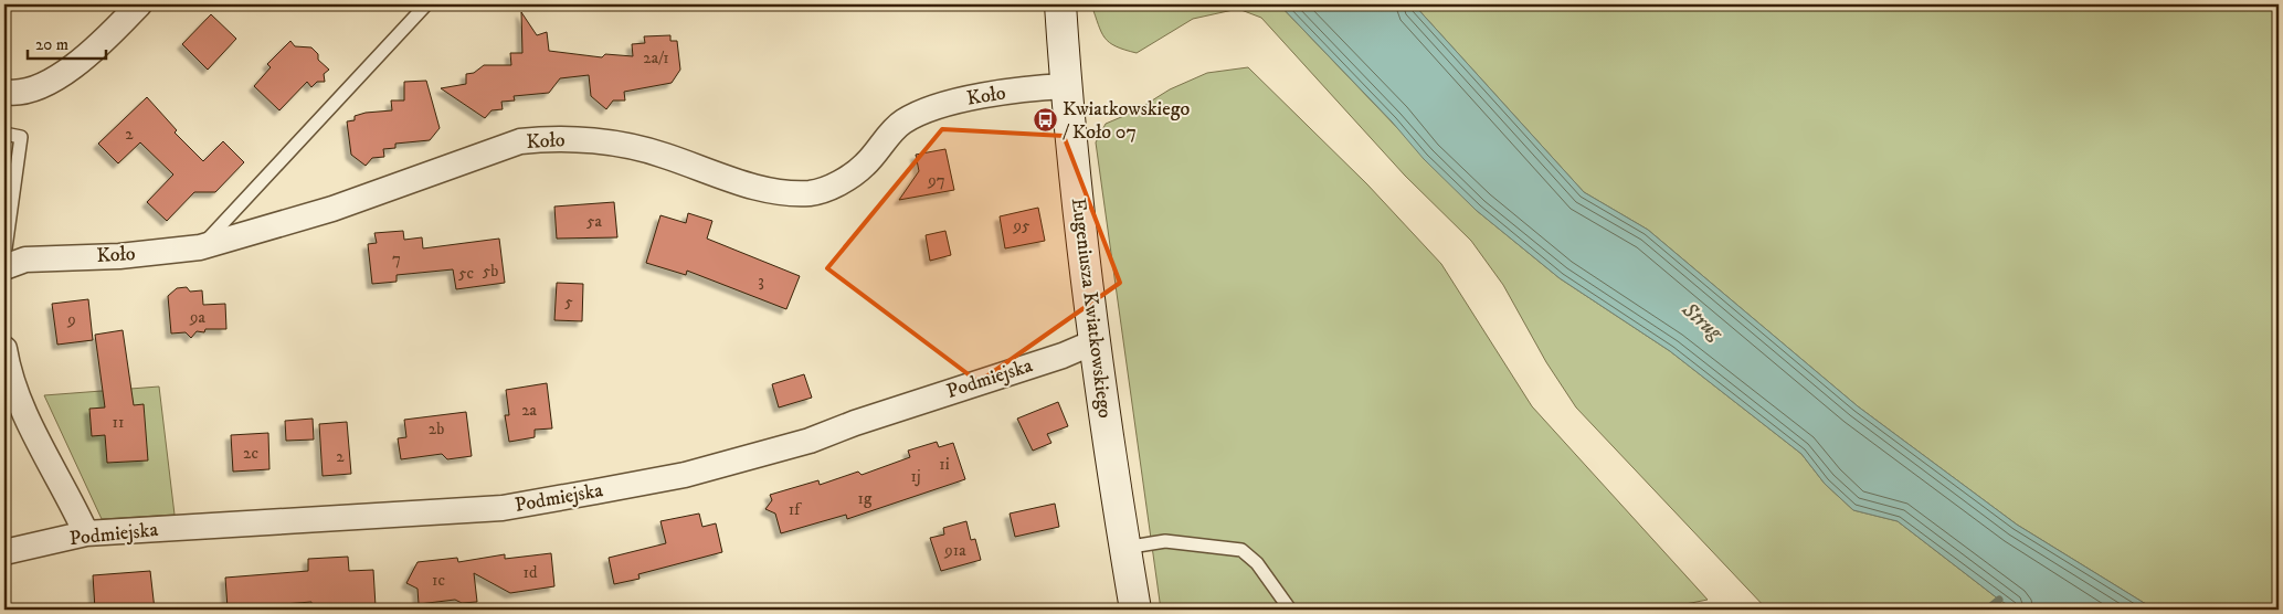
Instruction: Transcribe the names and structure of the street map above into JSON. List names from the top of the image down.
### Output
{
  "streets": {
    "street": ["Koło", "Eugeniusza Kwiatkowskiego", "Podmiejska"]
  },
  "crossings": [
    ["Koło", "Eugeniusza Kwiatkowskiego"],
    ["Eugeniusza Kwiatkowskiego", "Podmiejska"]
  ],
  "water": ["Strug"],
  "places": {
    "bus stop": ["Kwiatkowskiego / Koło 07"]
  },
  "house_numbers": [
    "2a/1",
    "2",
    "97",
    "5a",
    "95",
    "7",
    "5b",
    "5c",
    "3",
    "5",
    "9a",
    "9",
    "2a",
    "11",
    "2b",
    "2c",
    "2",
    "1i",
    "1j",
    "1g",
    "1f",
    "91a",
    "1d",
    "1c"
  ],
  "scale_bar": "20 m"
}
